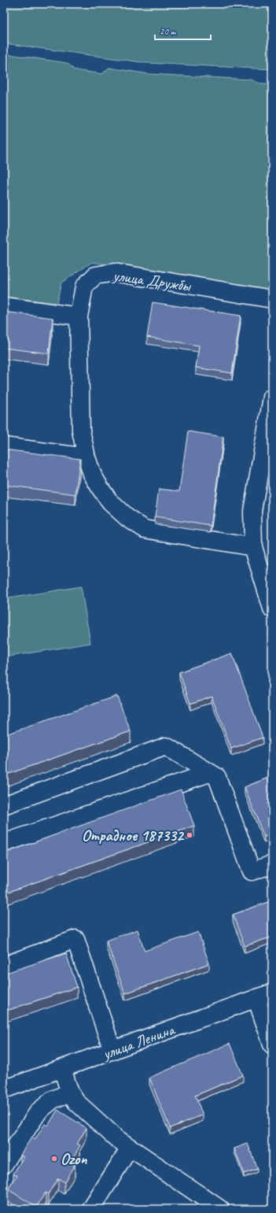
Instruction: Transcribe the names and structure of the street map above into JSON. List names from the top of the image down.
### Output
{
  "streets": {
    "street": ["улица Дружбы", "улица Ленина"]
  },
  "places": ["Отрадное 187332", "Ozon"],
  "scale_bar": "20 m"
}
